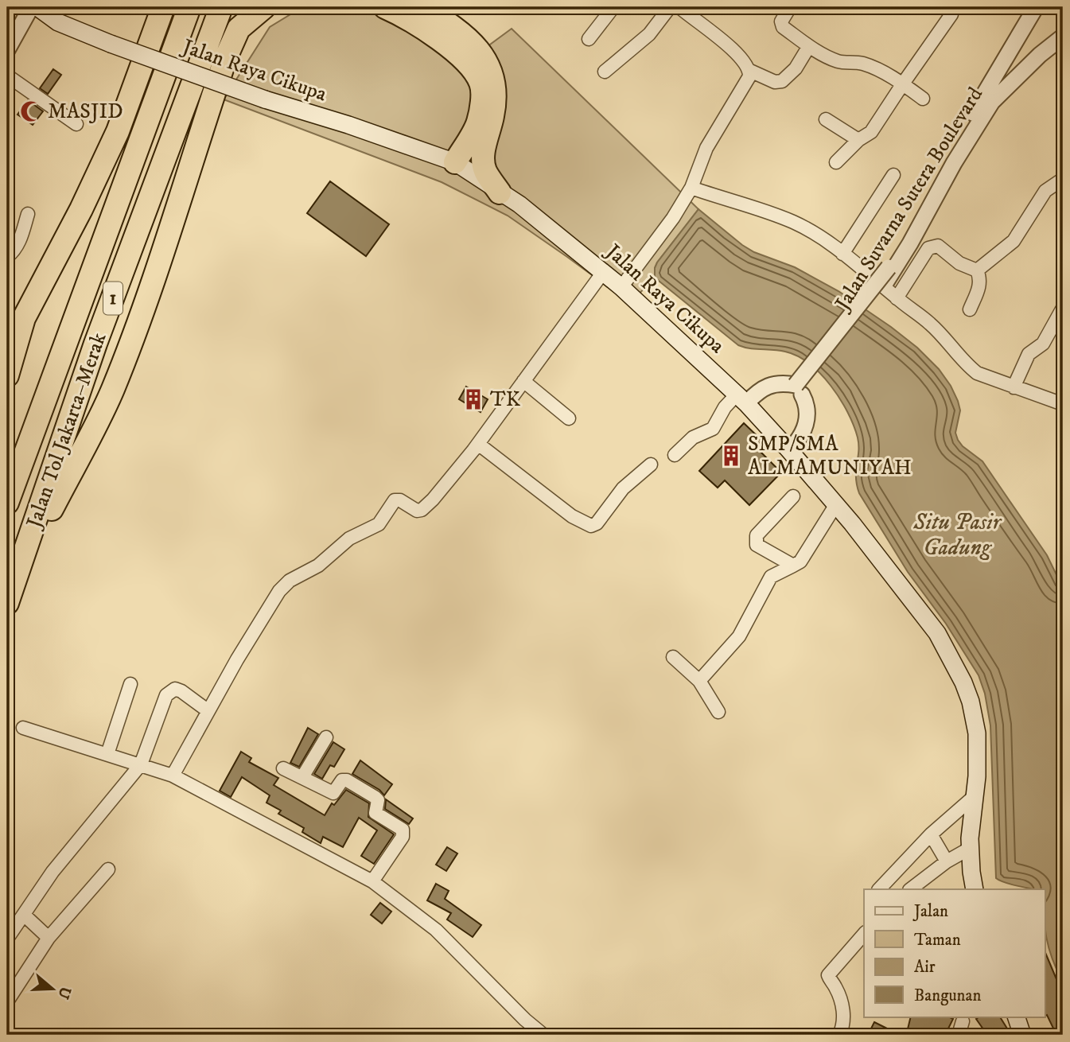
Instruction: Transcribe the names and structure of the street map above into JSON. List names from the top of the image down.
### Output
{
  "streets": {
    "highway": ["1", "Jalan Tol Jakarta–Merak"],
    "main road": ["Jalan Raya Cikupa"],
    "street": ["Jalan Suvarna Sutera Boulevard"]
  },
  "water": ["Situ Pasir Gadung"],
  "places": {
    "mosque": ["MASJID"],
    "building": ["TK", "SMP/SMA ALMAMUNIYAH"]
  },
  "legend": [
    "Jalan",
    "Taman",
    "Air",
    "Bangunan"
  ],
  "north": "right"
}
